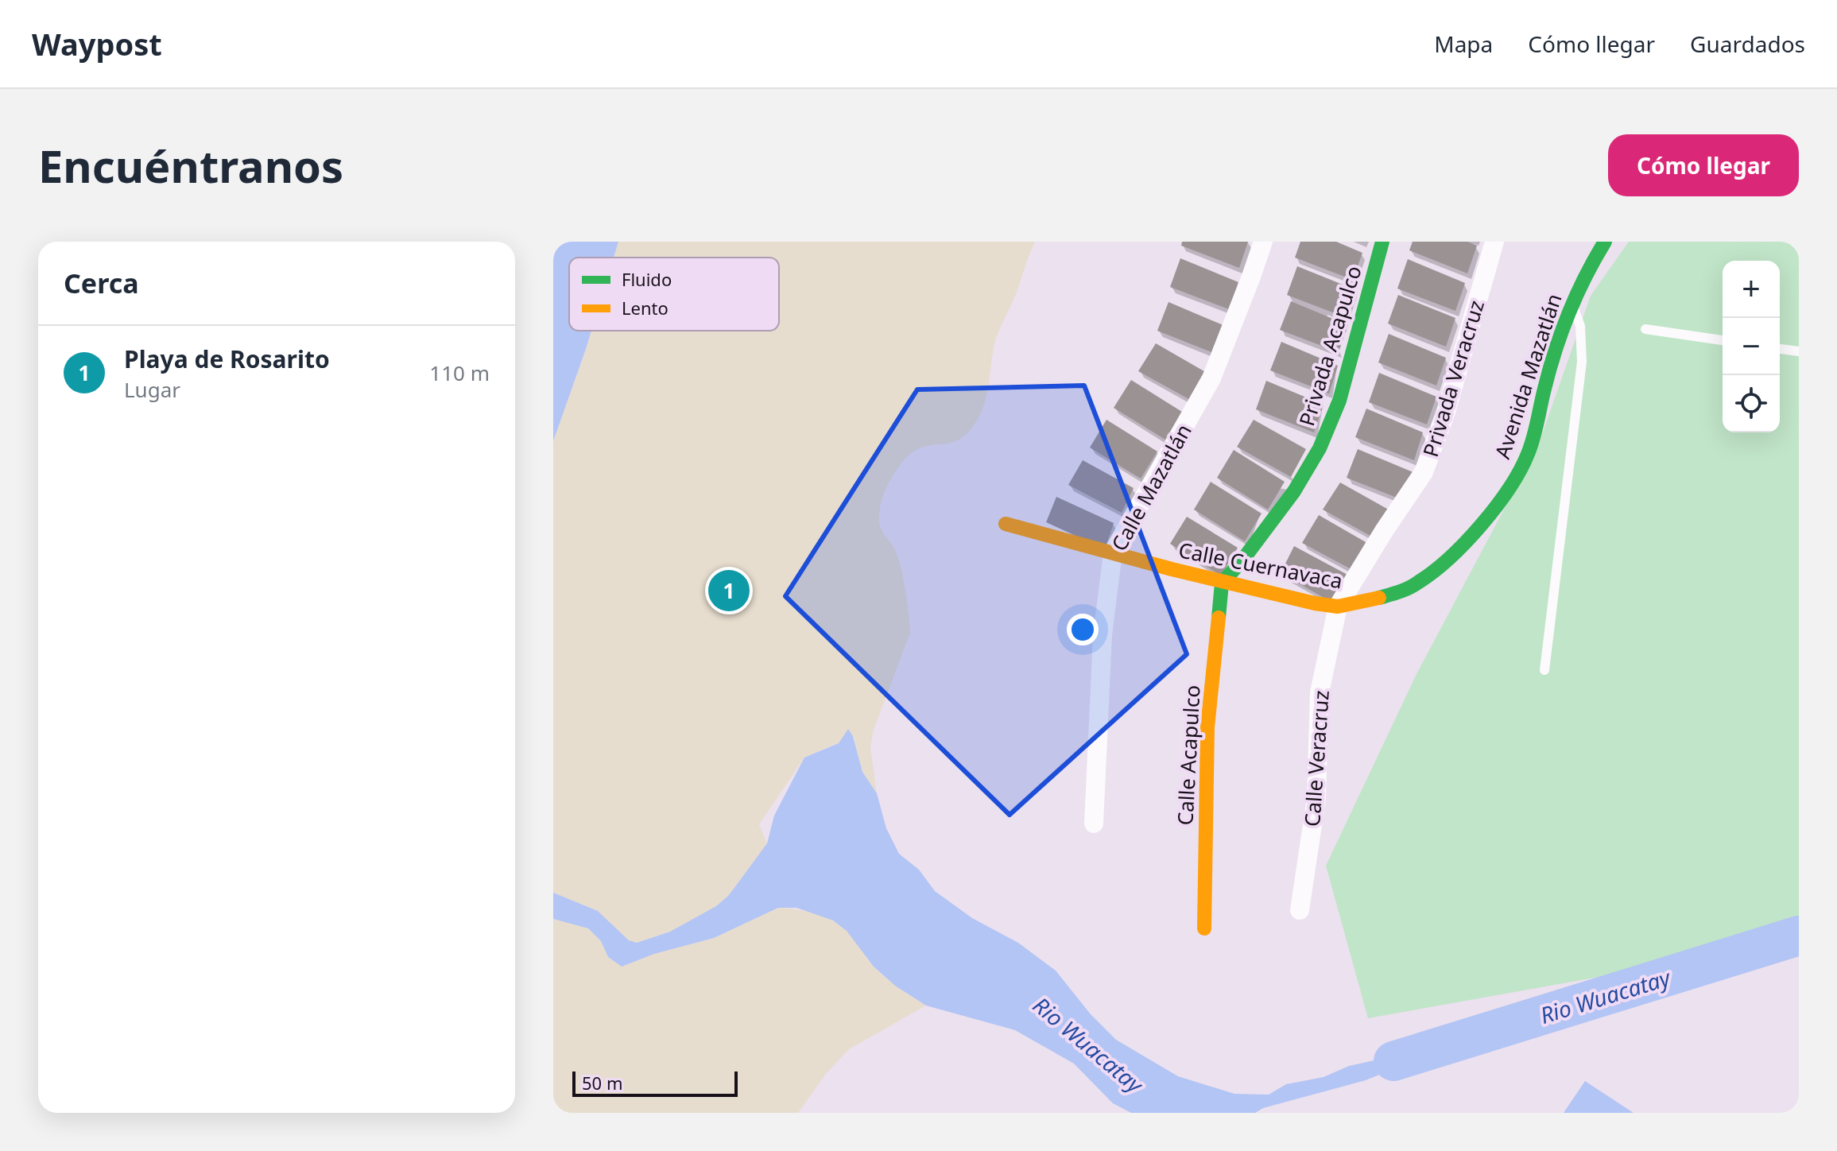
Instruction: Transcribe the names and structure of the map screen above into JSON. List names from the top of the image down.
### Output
{
  "streets": {
    "street": [
      "Privada Acapulco",
      "Avenida Mazatlán",
      "Privada Veracruz",
      "Calle Mazatlán",
      "Calle Cuernavaca",
      "Calle Acapulco",
      "Calle Veracruz"
    ]
  },
  "crossings": [
    ["Privada Acapulco", "Calle Cuernavaca"],
    ["Privada Acapulco", "Calle Acapulco"],
    ["Avenida Mazatlán", "Calle Cuernavaca"],
    ["Privada Veracruz", "Calle Cuernavaca"],
    ["Privada Veracruz", "Calle Veracruz"],
    ["Calle Mazatlán", "Calle Cuernavaca"],
    ["Calle Cuernavaca", "Calle Acapulco"],
    ["Calle Cuernavaca", "Calle Veracruz"]
  ],
  "water": ["Rio Wuacatay"],
  "legend": ["Fluido", "Lento"],
  "scale_bar": "50 m",
  "page": {
    "header": "Waypost",
    "nav": ["Mapa", "Cómo llegar", "Guardados"],
    "buttons": "Cómo llegar",
    "title": "Encuéntranos",
    "heading": "Cerca",
    "map_buttons": ["+", "−"],
    "list": [
      {
        "mark": "1",
        "name": "Playa de Rosarito",
        "note": "Lugar",
        "value": "110 m"
      }
    ],
    "pins": "1",
    "scale": "50 m"
  }
}
